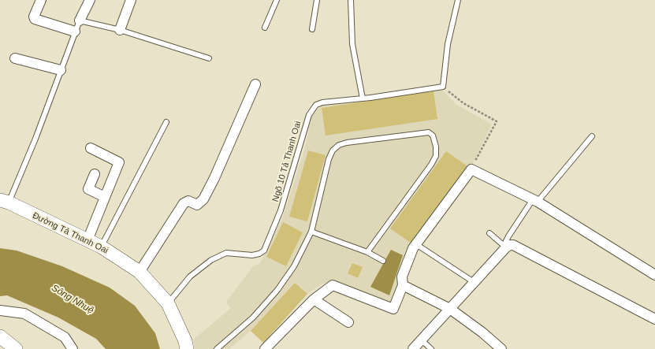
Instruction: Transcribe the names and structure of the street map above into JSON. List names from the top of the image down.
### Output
{
  "streets": {
    "street": ["Đường Tả Thanh Oai"],
    "lane": ["Ngõ 10 Tả Thanh Oai"]
  },
  "crossings": [
    ["Ngõ 10 Tả Thanh Oai", "Đường Tả Thanh Oai"]
  ],
  "water": ["Sông Nhuệ"]
}
